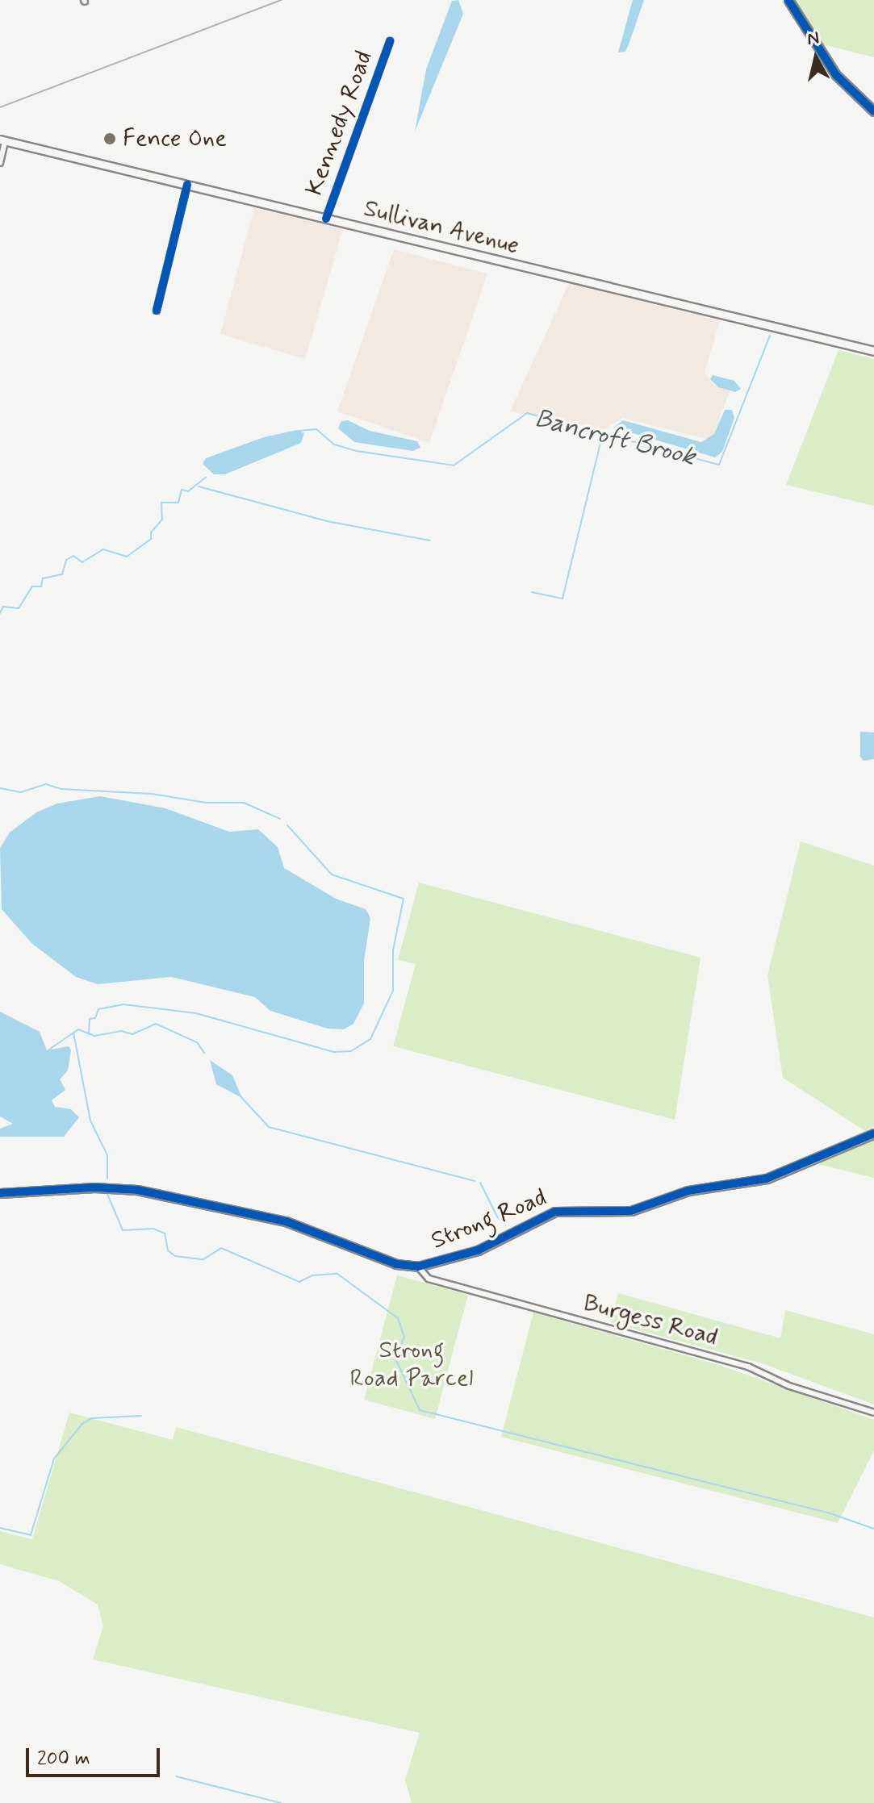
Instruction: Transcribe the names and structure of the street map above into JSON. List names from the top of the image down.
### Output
{
  "streets": {
    "street": [
      "Kennedy Road",
      "Sullivan Avenue",
      "Strong Road",
      "Burgess Road"
    ]
  },
  "crossings": [
    ["Kennedy Road", "Sullivan Avenue"],
    ["Strong Road", "Burgess Road"]
  ],
  "water": ["Bancroft Brook"],
  "parks": ["Strong Road Parcel"],
  "places": ["Fence One"],
  "scale_bar": "200 m",
  "north": "top"
}
